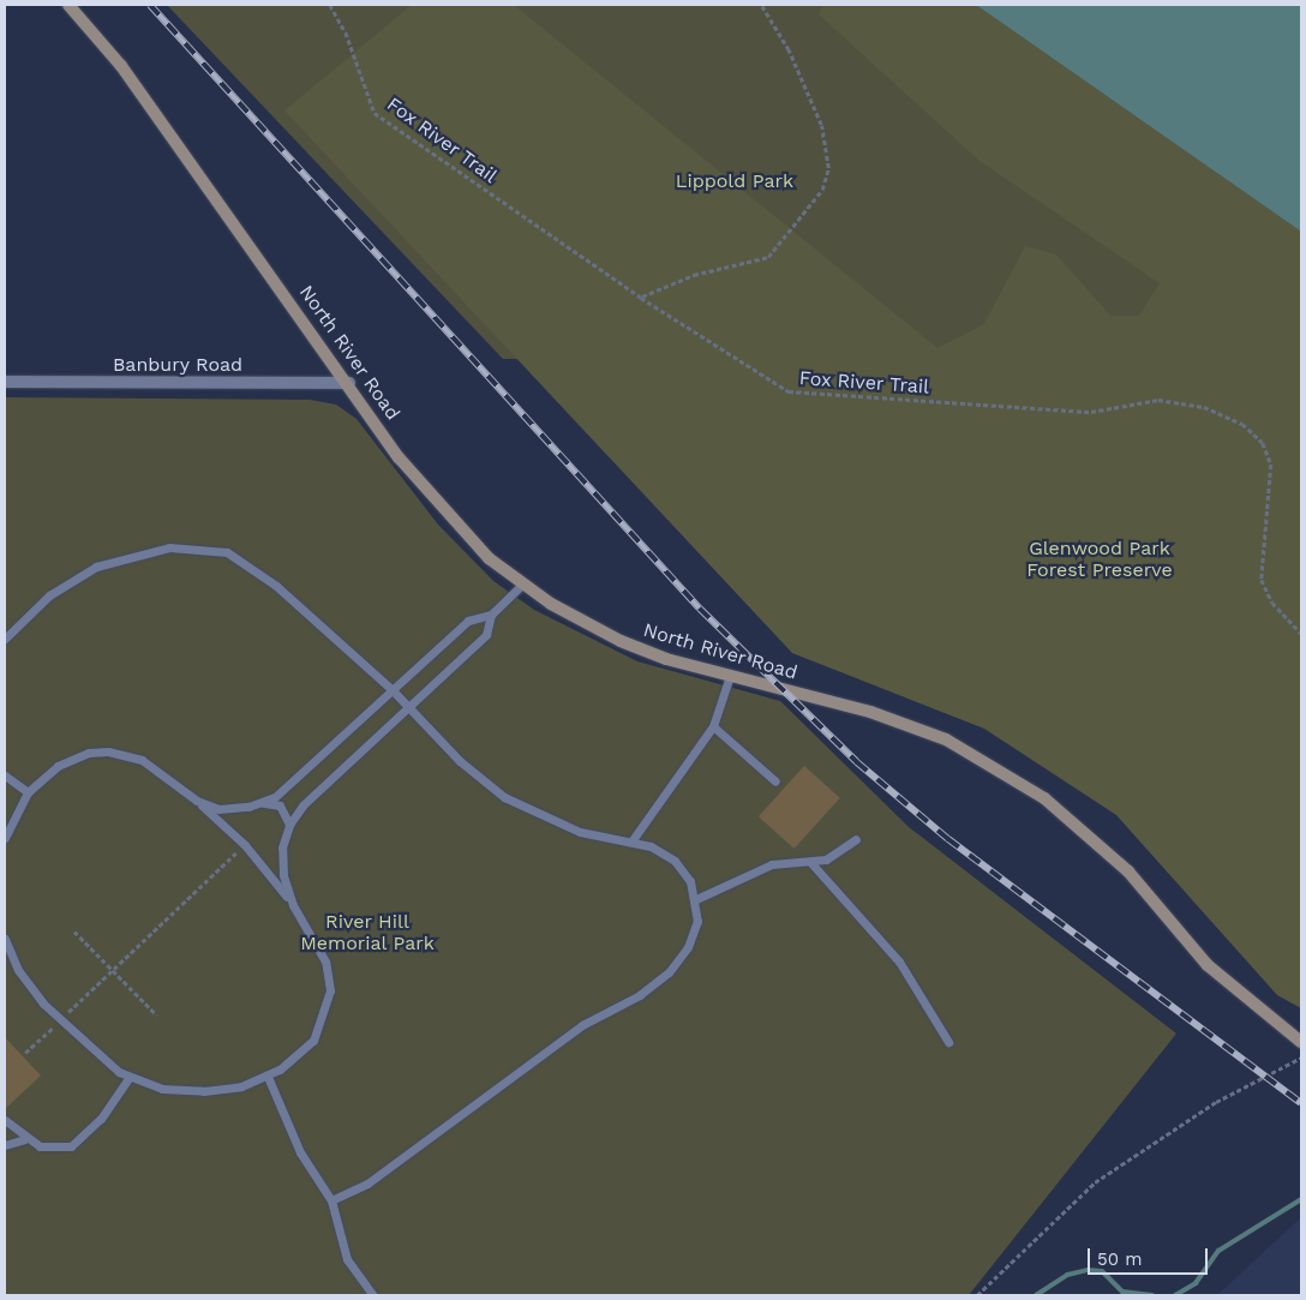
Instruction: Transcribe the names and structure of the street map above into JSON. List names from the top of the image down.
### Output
{
  "streets": {
    "main road": ["North River Road"],
    "street": ["Banbury Road"],
    "path": ["Fox River Trail"]
  },
  "crossings": [
    ["North River Road", "Banbury Road"]
  ],
  "parks": ["Lippold Park", "Glenwood Park Forest Preserve", "River Hill Memorial Park"],
  "scale_bar": "50 m"
}
